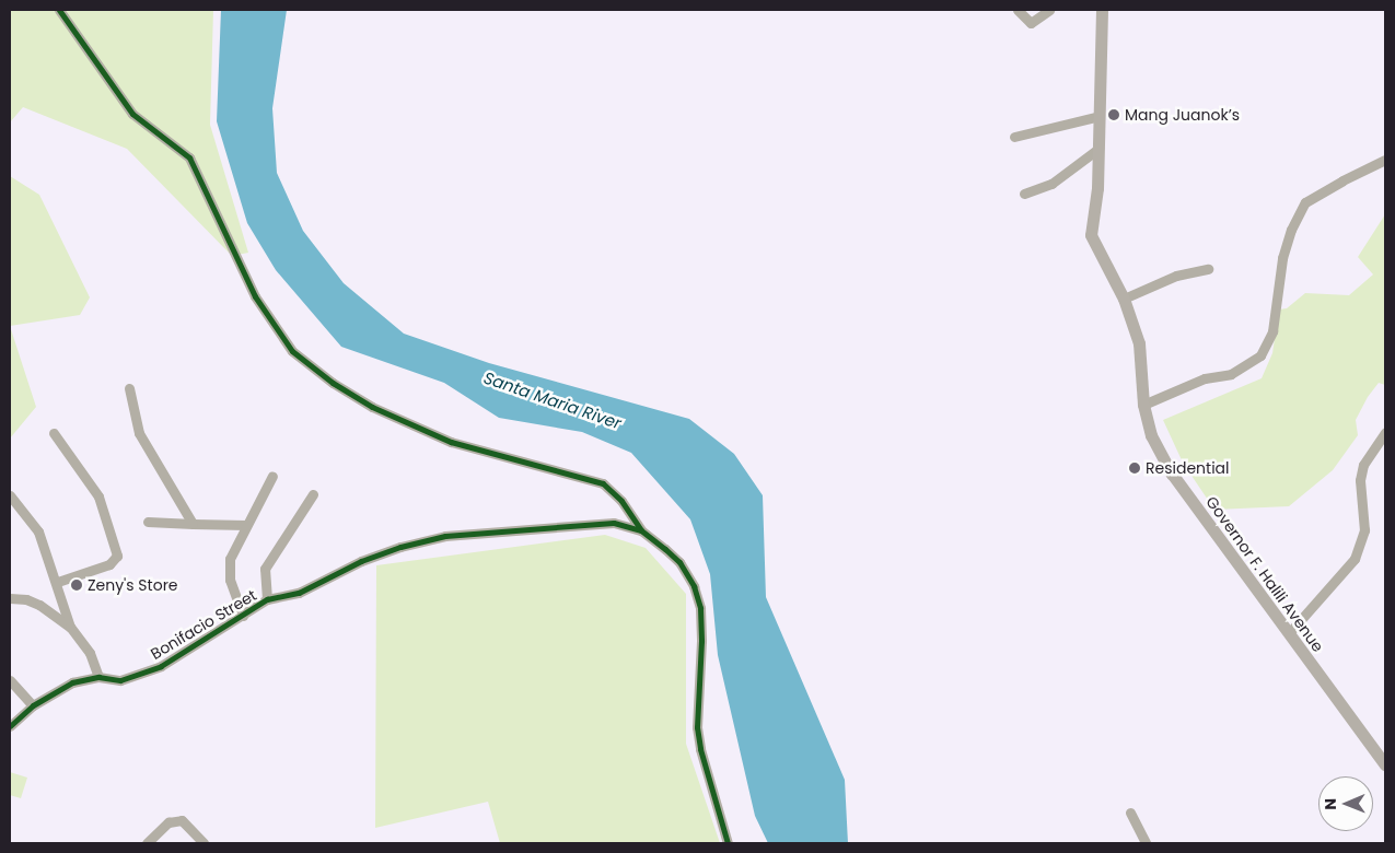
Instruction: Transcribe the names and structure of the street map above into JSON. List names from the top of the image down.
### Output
{
  "streets": {
    "main road": ["Governor F. Halili Avenue"],
    "street": ["Bonifacio Street"]
  },
  "water": ["Santa Maria River"],
  "places": ["Mang Juanok’s", "Residential", "Zeny's Store"],
  "north": "left"
}
